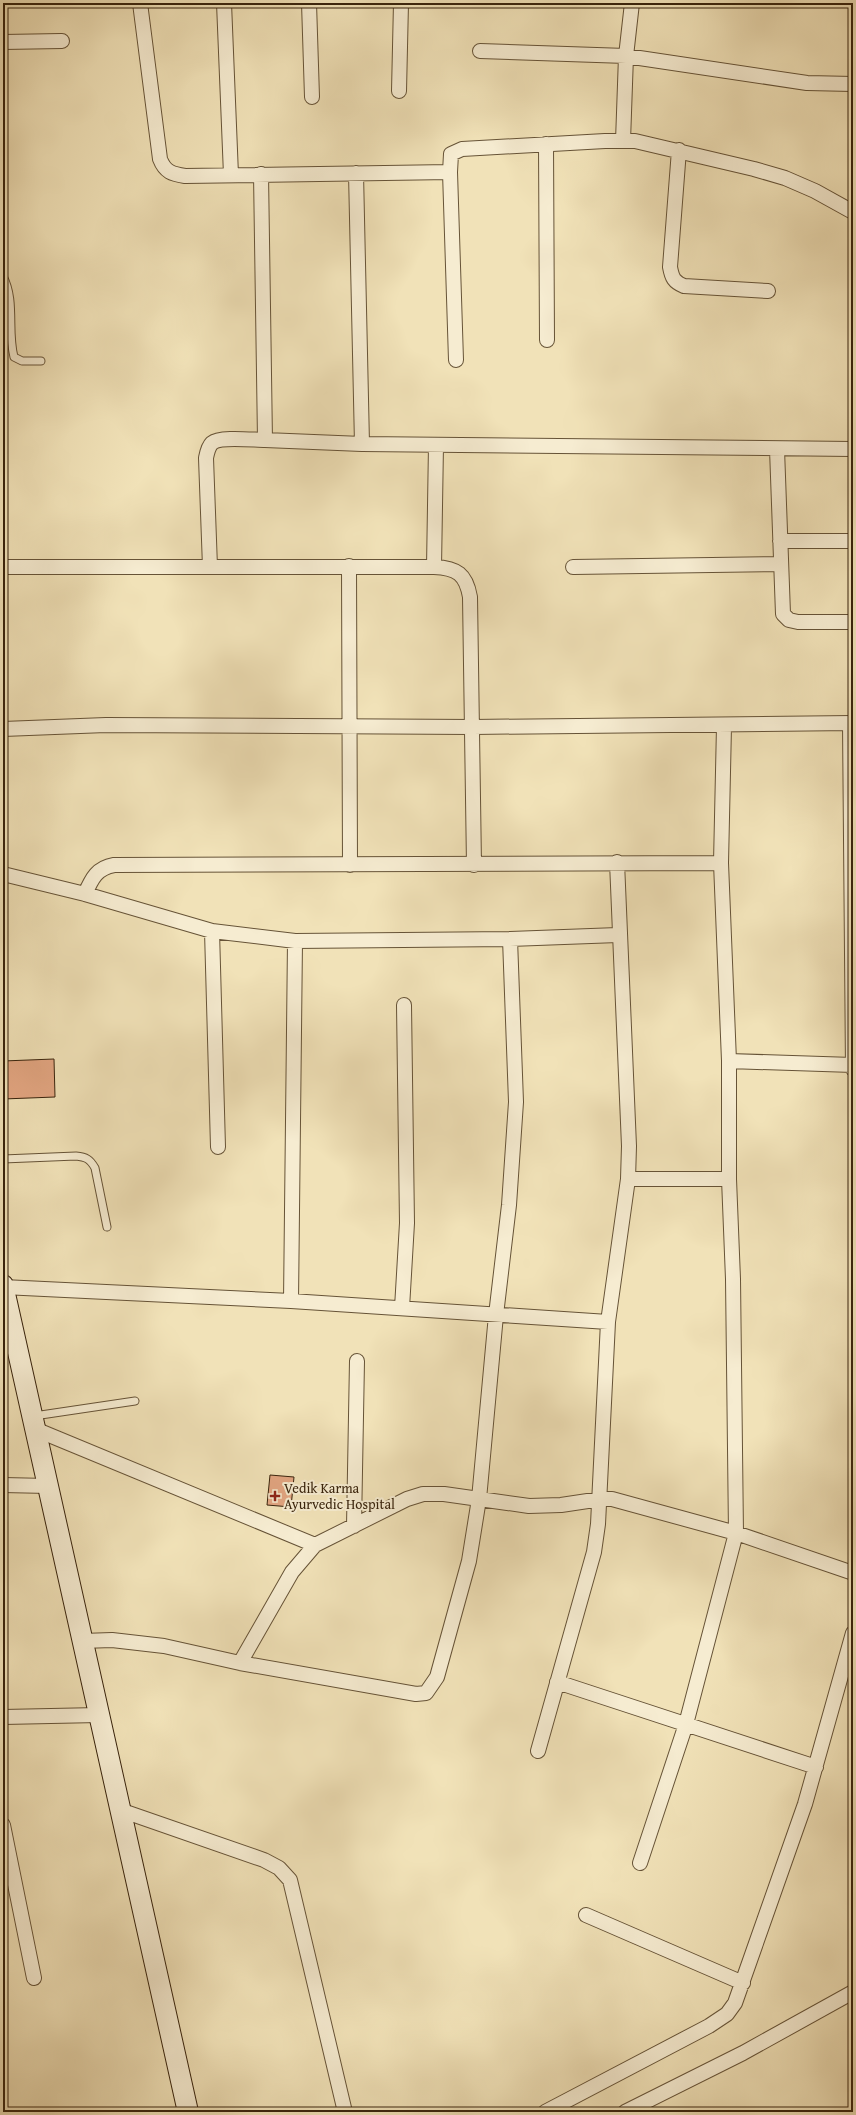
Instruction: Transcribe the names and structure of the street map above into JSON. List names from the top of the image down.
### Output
{
  "places": {
    "health": ["Vedik Karma Ayurvedic Hospital"]
  }
}
